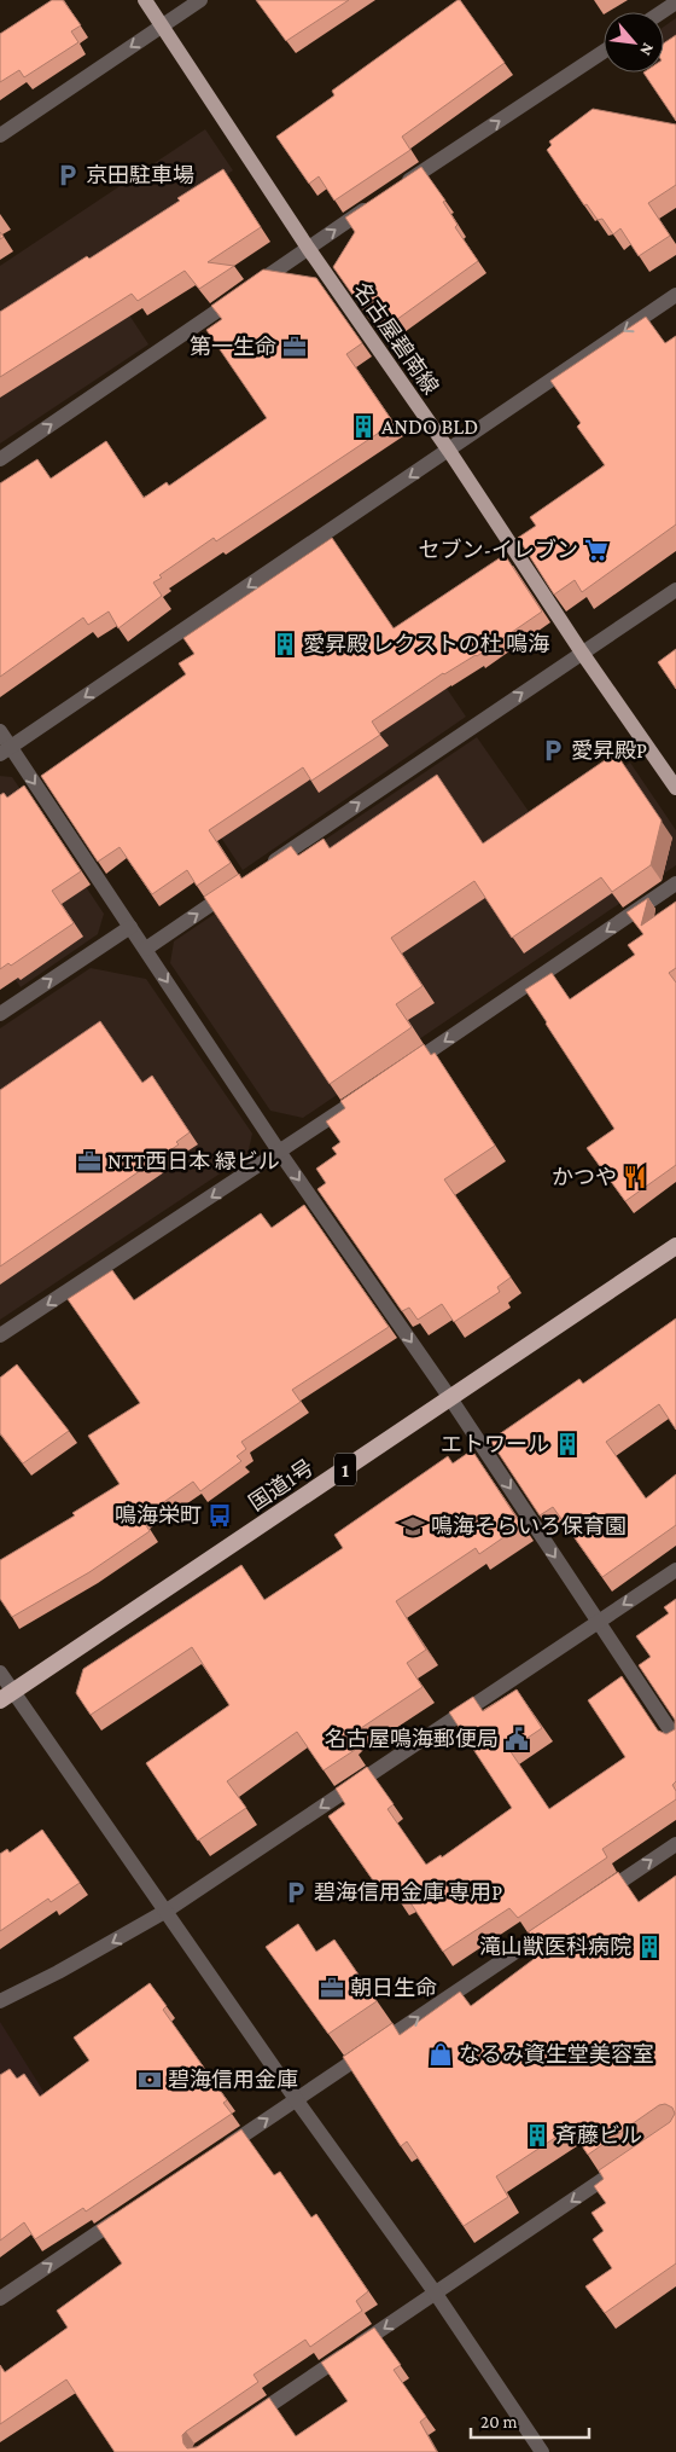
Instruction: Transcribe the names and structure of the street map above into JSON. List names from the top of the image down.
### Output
{
  "streets": {
    "highway": ["1", "国道1号"],
    "main road": ["名古屋碧南線"]
  },
  "places": {
    "parking": ["京田駐車場", "愛昇殿P", "碧海信用金庫 専用P"],
    "office": ["第一生命", "NTT西日本 緑ビル", "朝日生命"],
    "building": [
      "ANDO BLD",
      "愛昇殿 レクストの杜 鳴海",
      "エトワール",
      "滝山獣医科病院",
      "斉藤ビル"
    ],
    "supermarket": ["セブン-イレブン"],
    "restaurant": ["かつや"],
    "bus stop": ["鳴海栄町"],
    "school or university": ["鳴海そらいろ保育園"],
    "public building": ["名古屋鳴海郵便局"],
    "shop": ["なるみ資生堂美容室"],
    "bank": ["碧海信用金庫"]
  },
  "scale_bar": "20 m",
  "north": "bottom right"
}
